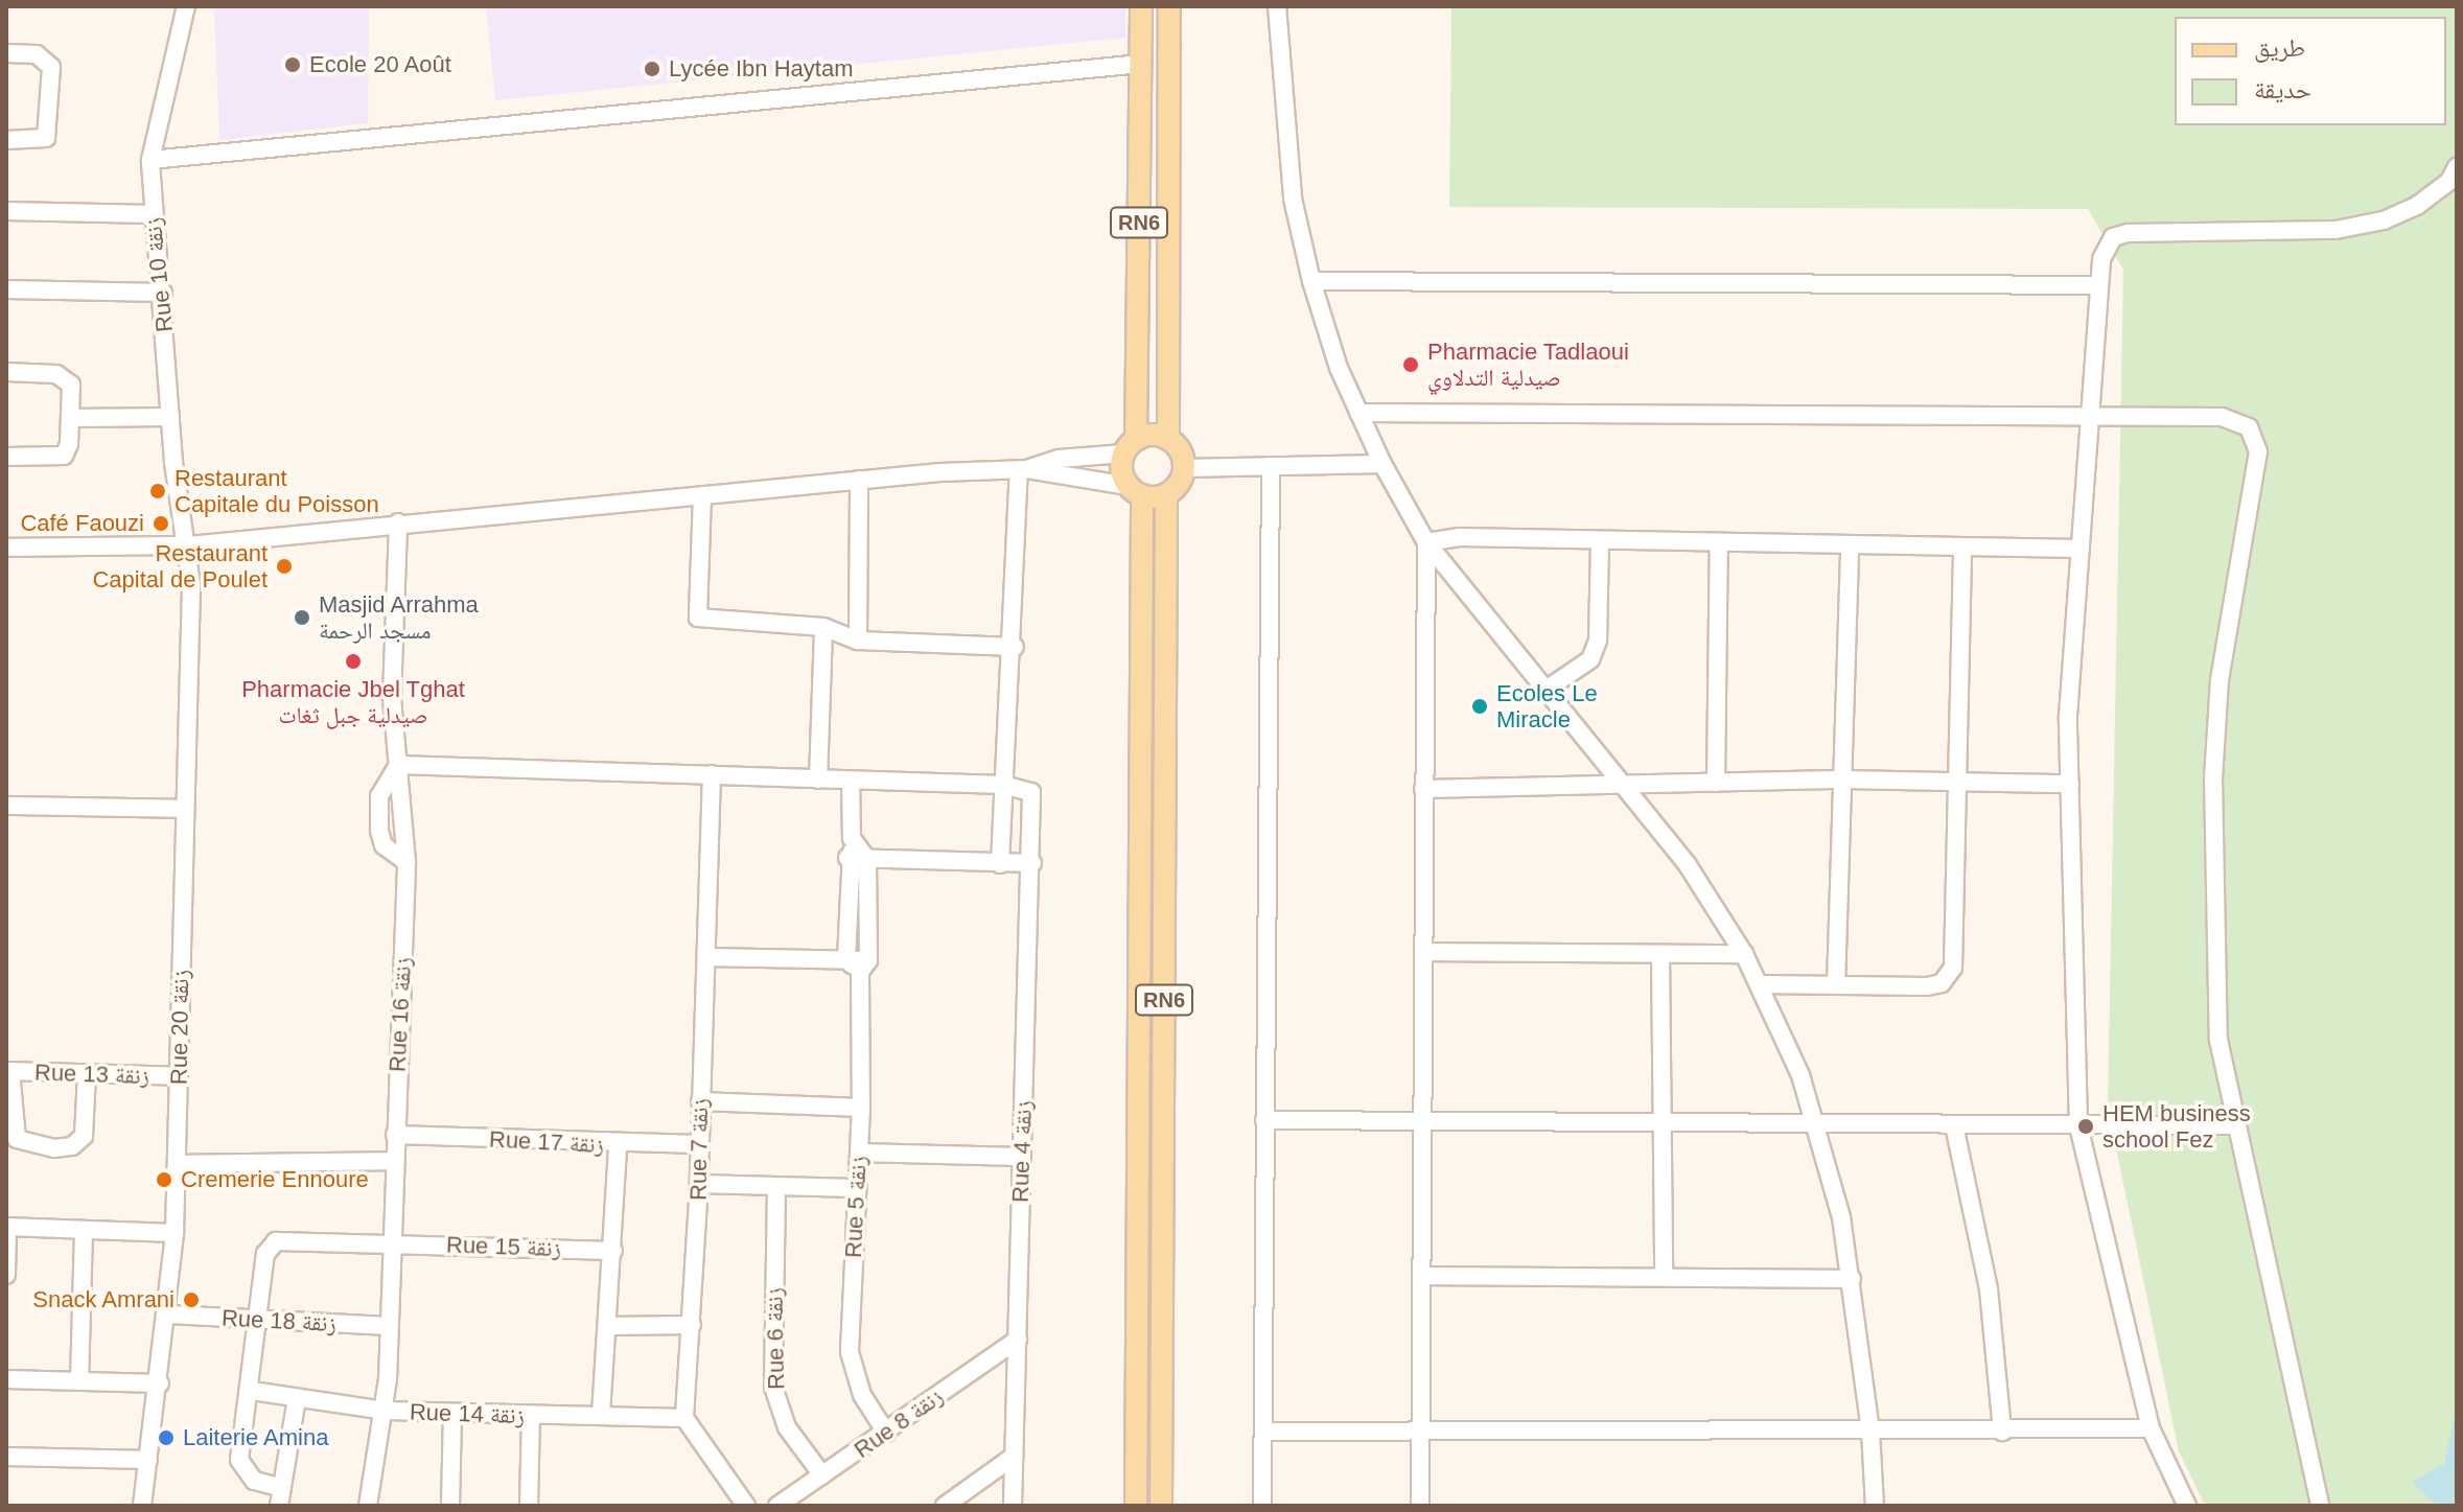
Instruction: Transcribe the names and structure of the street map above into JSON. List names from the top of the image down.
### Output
{
  "streets": {
    "main road": ["RN6"],
    "street": [
      "Rue 10 زنقة",
      "Rue 16 زنقة",
      "Rue 20 زنقة",
      "Rue 13 زنقة",
      "Rue 17 زنقة",
      "Rue 7 زنقة",
      "Rue 4 زنقة",
      "Rue 5 زنقة",
      "Rue 15 زنقة",
      "Rue 18 زنقة",
      "Rue 6 زنقة",
      "Rue 14 زنقة",
      "Rue 8 زنقة"
    ]
  },
  "crossings": [
    ["Rue 10 زنقة", "Rue 20 زنقة"],
    ["Rue 16 زنقة", "Rue 17 زنقة"],
    ["Rue 16 زنقة", "Rue 15 زنقة"],
    ["Rue 16 زنقة", "Rue 18 زنقة"],
    ["Rue 16 زنقة", "Rue 14 زنقة"],
    ["Rue 20 زنقة", "Rue 13 زنقة"],
    ["Rue 20 زنقة", "Rue 18 زنقة"],
    ["Rue 17 زنقة", "Rue 7 زنقة"],
    ["Rue 7 زنقة", "Rue 14 زنقة"],
    ["Rue 4 زنقة", "Rue 8 زنقة"],
    ["Rue 5 زنقة", "Rue 8 زنقة"],
    ["Rue 6 زنقة", "Rue 8 زنقة"]
  ],
  "places": [
    "Ecole 20 Août",
    "Lycée Ibn Haytam",
    "Pharmacie Tadlaoui صيدلية التدلاوي",
    "Restaurant Capitale du Poisson",
    "Café Faouzi",
    "Restaurant Capital de Poulet",
    "Masjid Arrahma مسجد الرحمة",
    "Pharmacie Jbel Tghat صيدلية جبل ثغات",
    "Ecoles Le Miracle",
    "HEM business school Fez",
    "Cremerie Ennoure",
    "Snack Amrani",
    "Laiterie Amina"
  ],
  "legend": ["طريق", "حديقة"]
}
